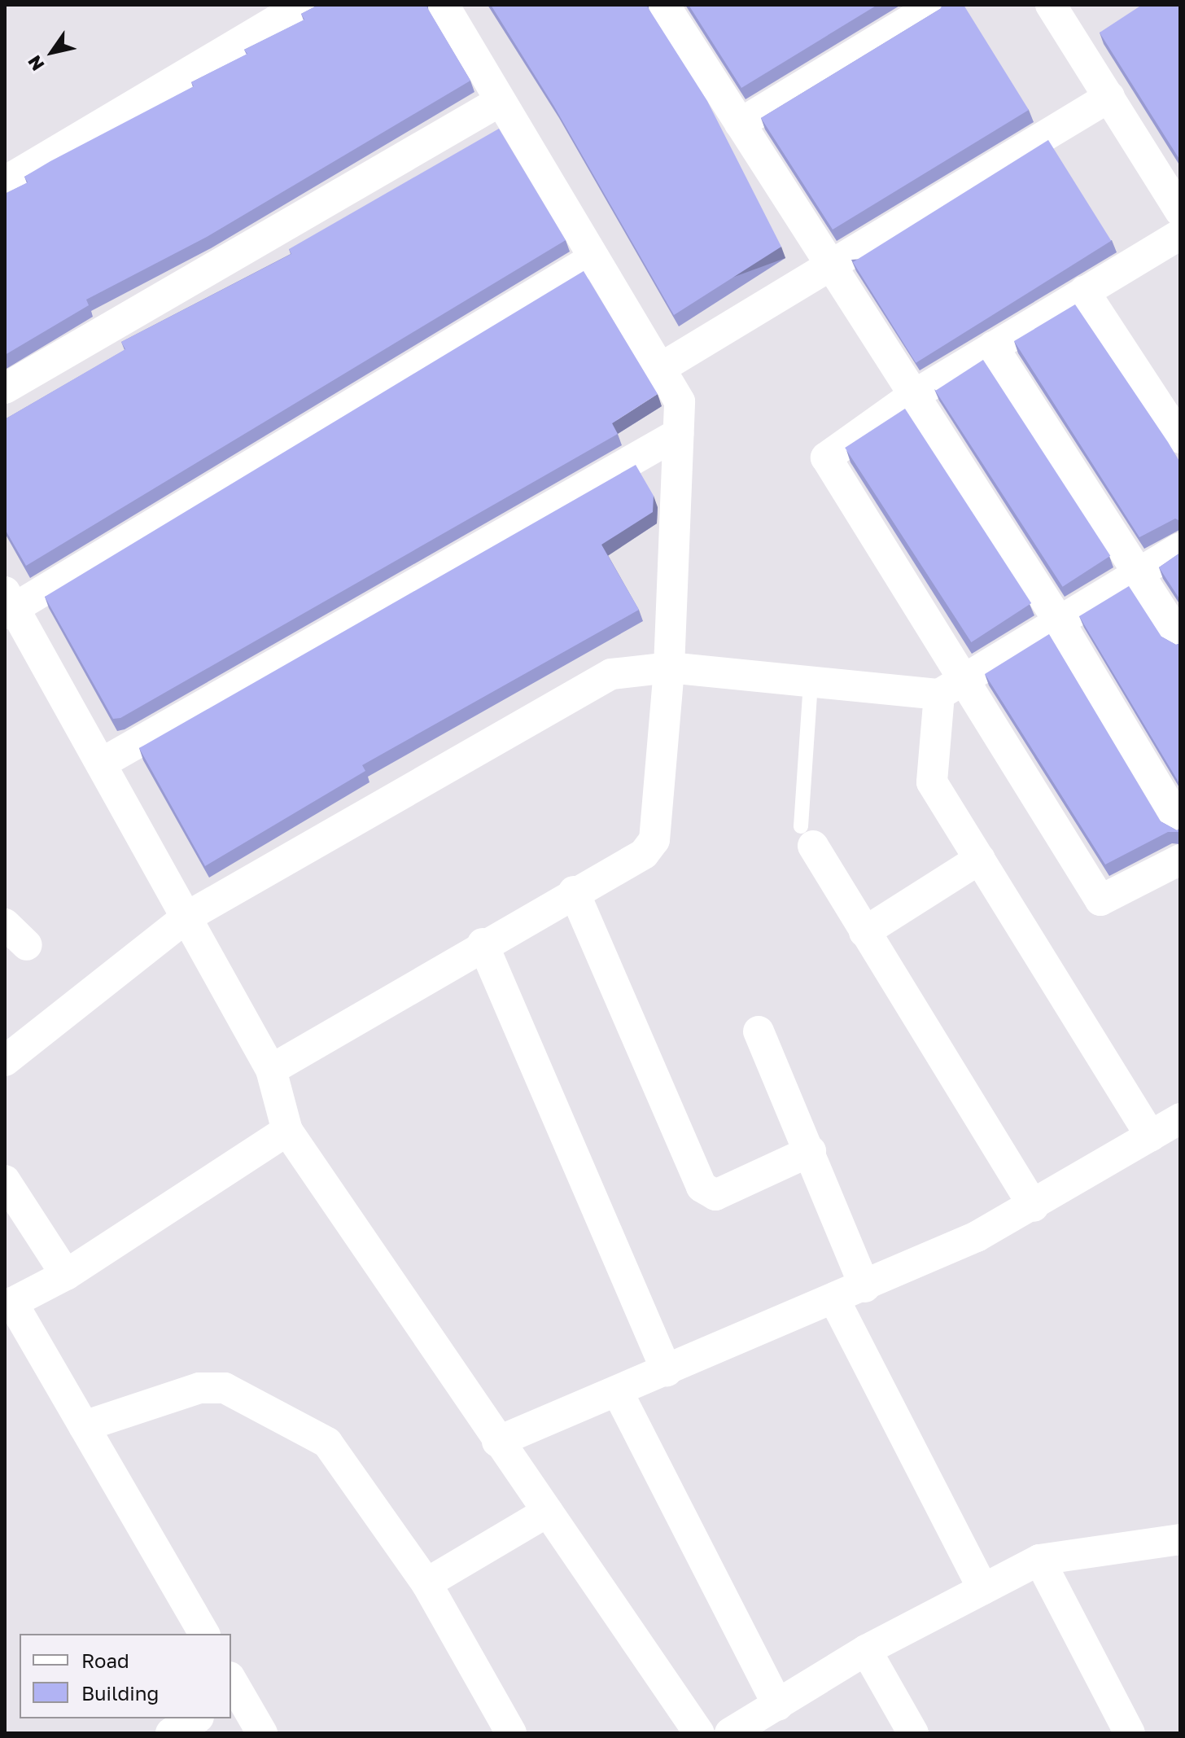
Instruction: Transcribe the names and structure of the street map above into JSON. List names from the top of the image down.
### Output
{
  "legend": ["Road", "Building"],
  "north": "bottom left"
}
